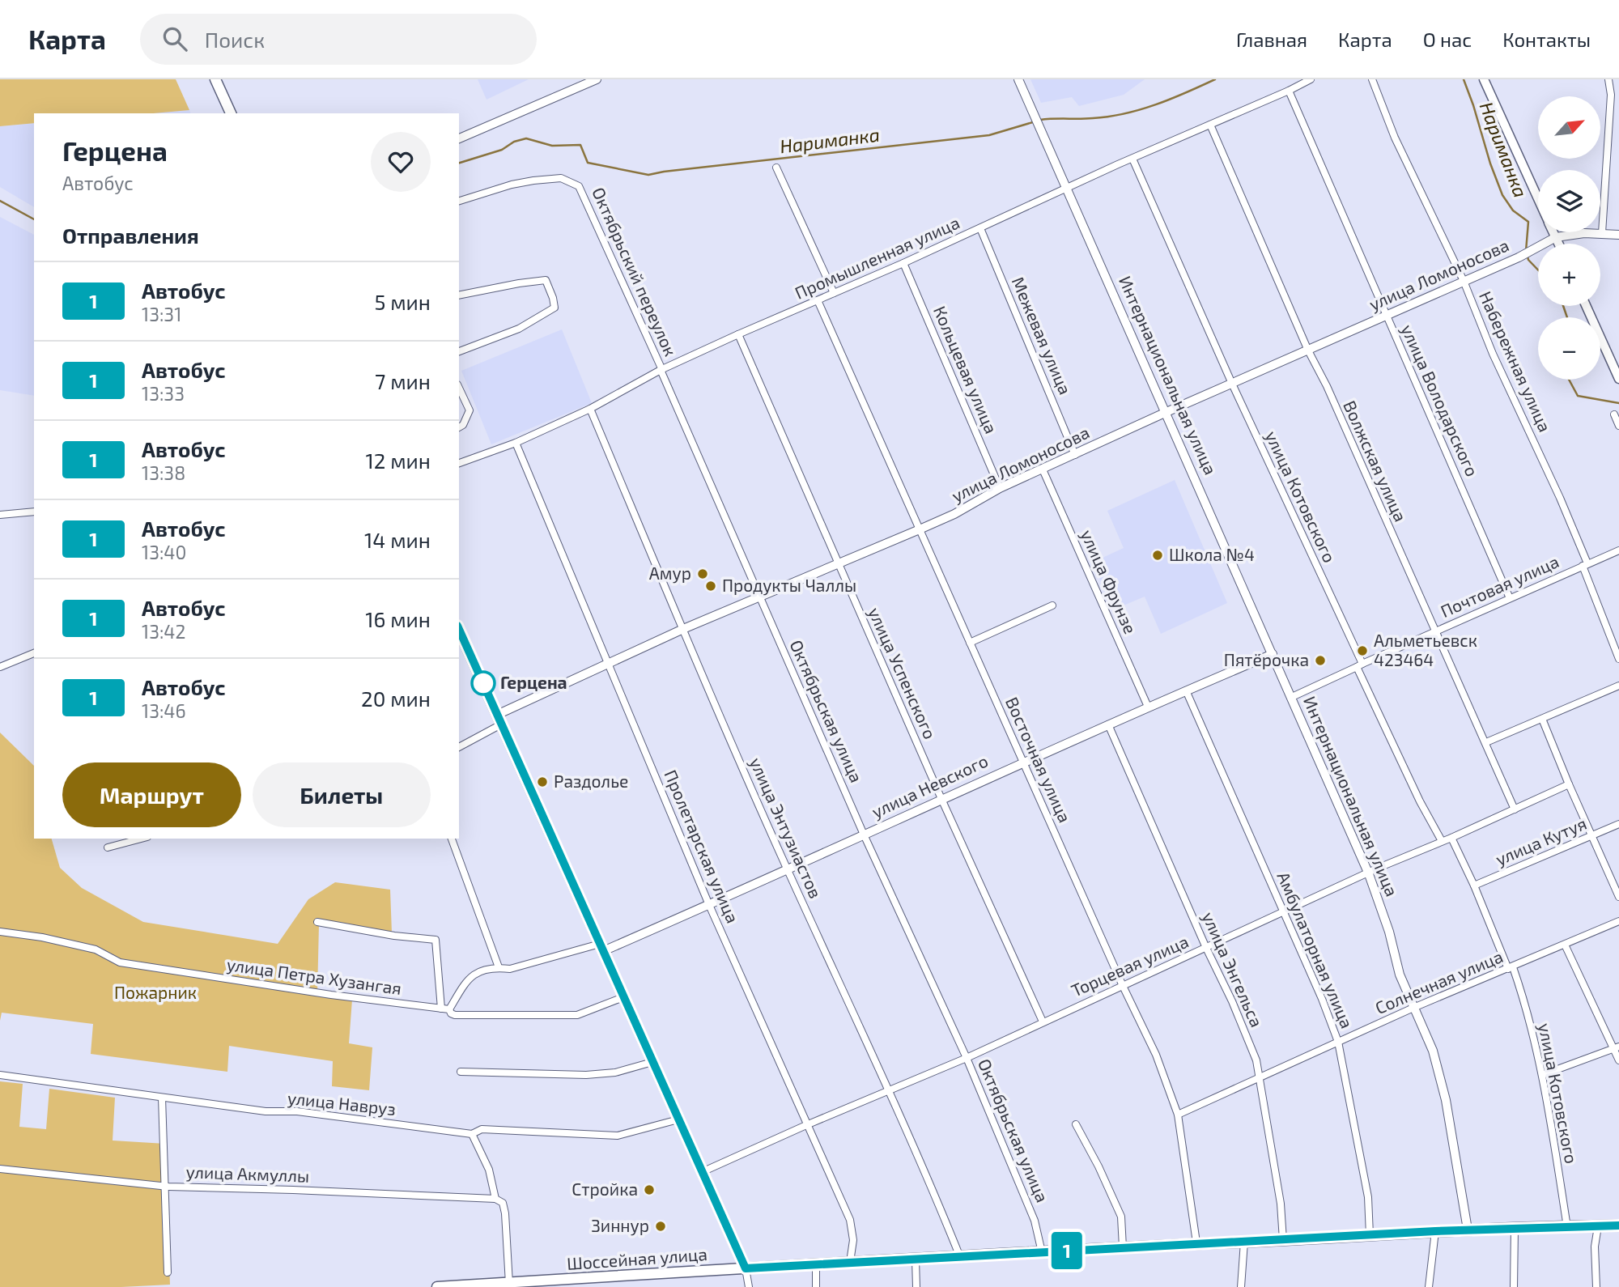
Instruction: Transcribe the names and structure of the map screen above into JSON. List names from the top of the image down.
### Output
{
  "streets": {
    "main road": ["Шоссейная улица"],
    "street": [
      "Промышленная улица",
      "Октябрьский переулок",
      "улица Ломоносова",
      "Межевая улица",
      "Набережная улица",
      "Кольцевая улица",
      "Интернациональная улица",
      "улица Володарского",
      "Волжская улица",
      "улица Котовского",
      "улица Фрунзе",
      "Почтовая улица",
      "улица Успенского",
      "Октябрьская улица",
      "Восточная улица",
      "улица Невского",
      "улица Энтузиастов",
      "улица Кутуя",
      "Пролетарская улица",
      "Амбулаторная улица",
      "Торцевая улица",
      "улица Энгельса",
      "улица Петра Хузангая",
      "Солнечная улица",
      "улица Навруз",
      "улица Акмуллы"
    ]
  },
  "crossings": [
    ["Промышленная улица", "Октябрьский переулок"],
    ["Промышленная улица", "Межевая улица"],
    ["Промышленная улица", "Кольцевая улица"],
    ["Промышленная улица", "Интернациональная улица"],
    ["Промышленная улица", "улица Володарского"],
    ["Промышленная улица", "Волжская улица"],
    ["Промышленная улица", "улица Котовского"],
    ["Промышленная улица", "улица Успенского"],
    ["Промышленная улица", "Октябрьская улица"],
    ["Промышленная улица", "Восточная улица"],
    ["Промышленная улица", "улица Энтузиастов"],
    ["Промышленная улица", "Пролетарская улица"],
    ["Октябрьский переулок", "Октябрьская улица"],
    ["улица Ломоносова", "Межевая улица"],
    ["улица Ломоносова", "Набережная улица"],
    ["улица Ломоносова", "Кольцевая улица"],
    ["улица Ломоносова", "Интернациональная улица"],
    ["улица Ломоносова", "улица Володарского"],
    ["улица Ломоносова", "Волжская улица"],
    ["улица Ломоносова", "улица Котовского"],
    ["улица Ломоносова", "улица Фрунзе"],
    ["улица Ломоносова", "улица Успенского"],
    ["улица Ломоносова", "Октябрьская улица"],
    ["улица Ломоносова", "Восточная улица"],
    ["улица Ломоносова", "улица Энтузиастов"],
    ["улица Ломоносова", "Пролетарская улица"],
    ["Набережная улица", "Почтовая улица"],
    ["Интернациональная улица", "Почтовая улица"],
    ["Интернациональная улица", "улица Невского"],
    ["Интернациональная улица", "Торцевая улица"],
    ["Интернациональная улица", "Солнечная улица"],
    ["Интернациональная улица", "Шоссейная улица"],
    ["улица Володарского", "Почтовая улица"],
    ["Волжская улица", "Почтовая улица"],
    ["Волжская улица", "Торцевая улица"],
    ["улица Котовского", "Почтовая улица"],
    ["улица Котовского", "улица Кутуя"],
    ["улица Котовского", "Торцевая улица"],
    ["улица Котовского", "Солнечная улица"],
    ["улица Котовского", "Шоссейная улица"],
    ["улица Фрунзе", "улица Невского"],
    ["улица Успенского", "улица Невского"],
    ["улица Успенского", "Торцевая улица"],
    ["Октябрьская улица", "улица Невского"],
    ["Октябрьская улица", "Торцевая улица"],
    ["Октябрьская улица", "Шоссейная улица"],
    ["Восточная улица", "улица Невского"],
    ["Восточная улица", "Торцевая улица"],
    ["Восточная улица", "Солнечная улица"],
    ["Восточная улица", "Шоссейная улица"],
    ["улица Невского", "улица Энтузиастов"],
    ["улица Невского", "Пролетарская улица"],
    ["улица Невского", "Амбулаторная улица"],
    ["улица Невского", "улица Энгельса"],
    ["улица Энтузиастов", "Торцевая улица"],
    ["улица Энтузиастов", "Шоссейная улица"],
    ["Пролетарская улица", "Торцевая улица"],
    ["Пролетарская улица", "Шоссейная улица"],
    ["Амбулаторная улица", "Торцевая улица"],
    ["Амбулаторная улица", "Солнечная улица"],
    ["Амбулаторная улица", "Шоссейная улица"],
    ["Торцевая улица", "улица Энгельса"],
    ["улица Энгельса", "Солнечная улица"],
    ["улица Энгельса", "Шоссейная улица"]
  ],
  "water": ["Нариманка"],
  "parks": ["Пожарник"],
  "places": [
    "Школа №4",
    "Амур",
    "Продукты Чаллы",
    "Альметьевск 423464",
    "Пятёрочка",
    "Герцена",
    "Раздолье",
    "Стройка",
    "Зиннур"
  ],
  "lines": ["bus line 1"],
  "north": "top right",
  "page": {
    "header": "Карта",
    "search": "Поиск",
    "nav": [
      "Главная",
      "Карта",
      "О нас",
      "Контакты"
    ],
    "on_map": "1",
    "map_buttons": ["+", "−"],
    "heading": [
      ["Герцена", "Автобус"],
      "Отправления"
    ],
    "list": [
      {
        "mark": "1",
        "name": "Автобус",
        "note": "13:31",
        "value": "5 мин"
      },
      {
        "mark": "1",
        "name": "Автобус",
        "note": "13:33",
        "value": "7 мин"
      },
      {
        "mark": "1",
        "name": "Автобус",
        "note": "13:38",
        "value": "12 мин"
      },
      {
        "mark": "1",
        "name": "Автобус",
        "note": "13:40",
        "value": "14 мин"
      },
      {
        "mark": "1",
        "name": "Автобус",
        "note": "13:42",
        "value": "16 мин"
      },
      {
        "mark": "1",
        "name": "Автобус",
        "note": "13:46",
        "value": "20 мин"
      }
    ],
    "buttons": ["Маршрут", "Билеты"]
  }
}
